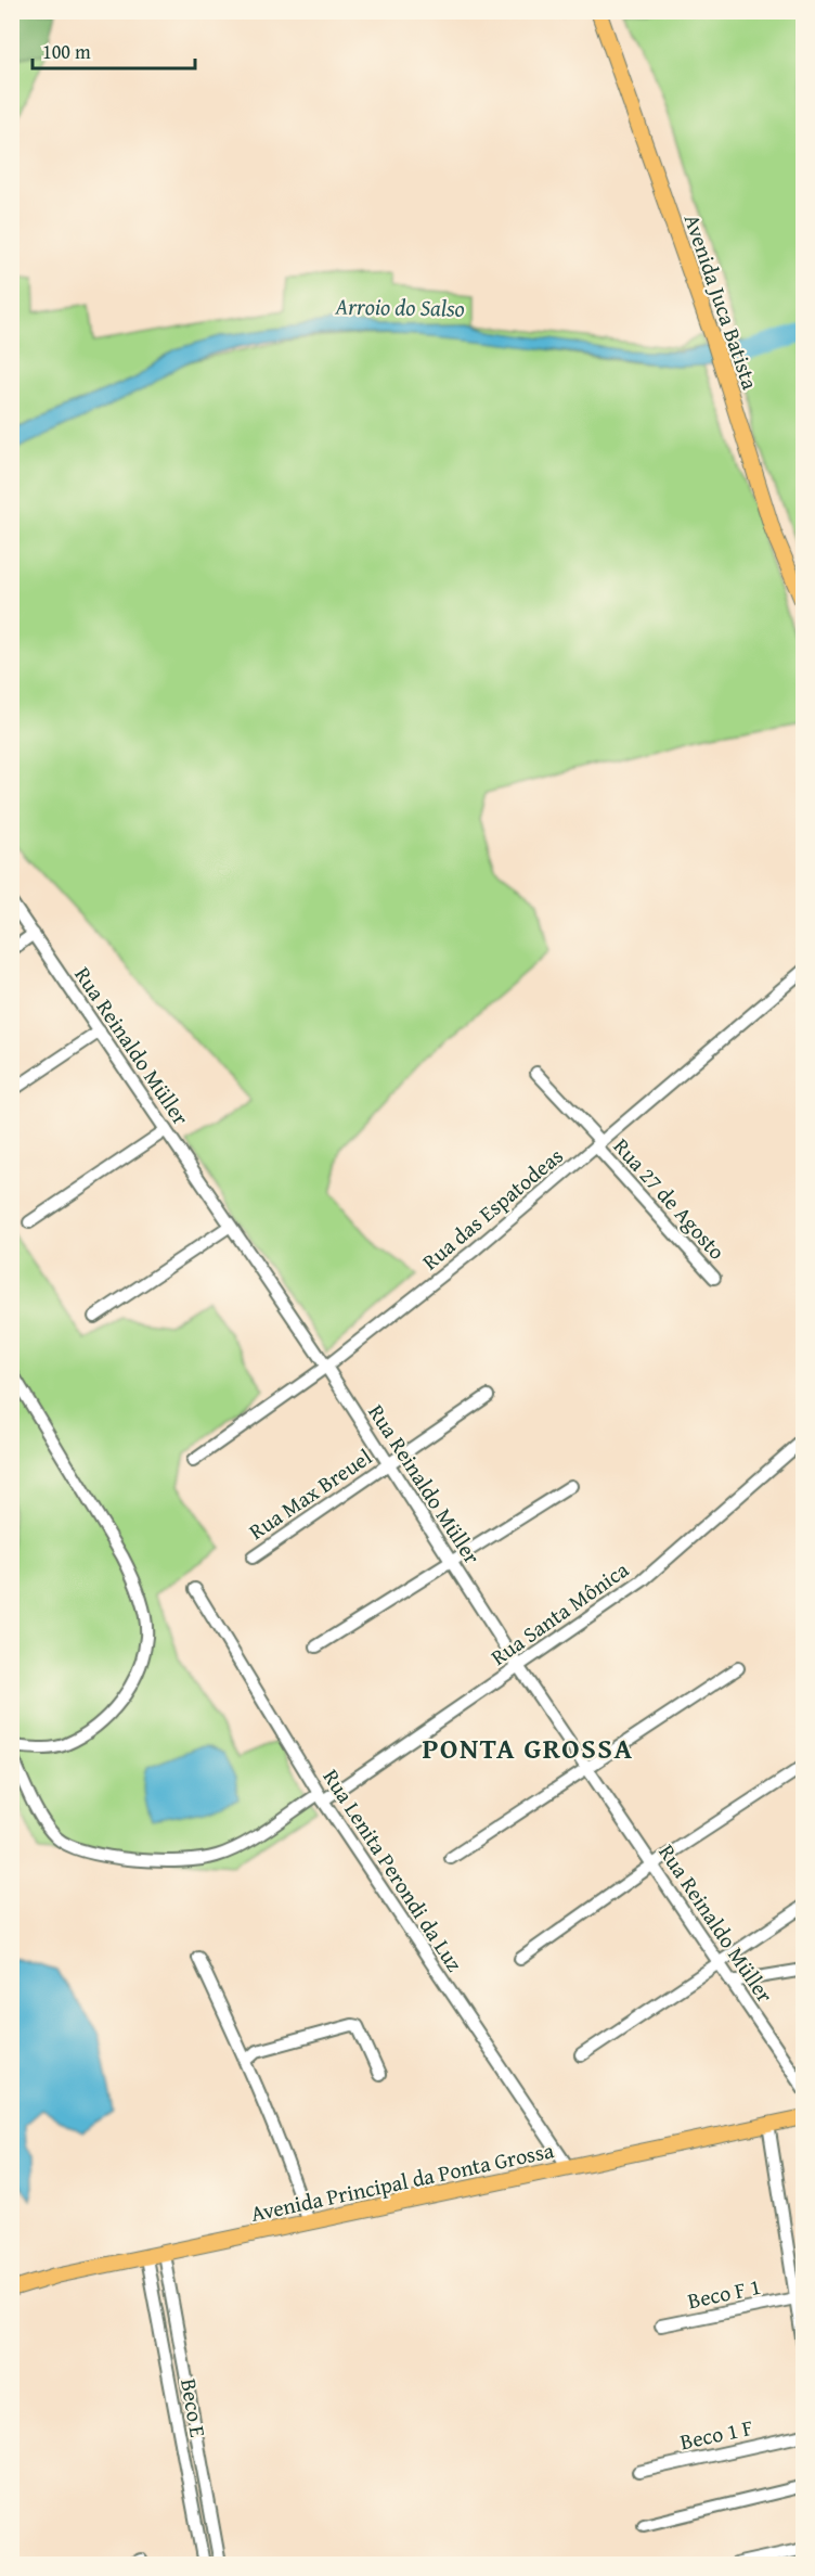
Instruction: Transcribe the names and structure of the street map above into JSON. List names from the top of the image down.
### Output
{
  "streets": {
    "main road": ["Avenida Juca Batista", "Avenida Principal da Ponta Grossa"],
    "street": [
      "Rua Reinaldo Müller",
      "Rua 27 de Agosto",
      "Rua das Espatodeas",
      "Rua Max Breuel",
      "Rua Santa Mônica",
      "Rua Lenita Perondi da Luz",
      "Beco F 1",
      "Beco E",
      "Beco 1 F"
    ]
  },
  "crossings": [
    ["Rua Reinaldo Müller", "Rua das Espatodeas"],
    ["Rua Reinaldo Müller", "Rua Max Breuel"],
    ["Rua Reinaldo Müller", "Rua Santa Mônica"],
    ["Rua 27 de Agosto", "Rua das Espatodeas"],
    ["Rua Santa Mônica", "Rua Lenita Perondi da Luz"],
    ["Rua Lenita Perondi da Luz", "Avenida Principal da Ponta Grossa"],
    ["Avenida Principal da Ponta Grossa", "Beco E"]
  ],
  "districts": ["PONTA GROSSA"],
  "water": ["Arroio do Salso"],
  "scale_bar": "100 m"
}
